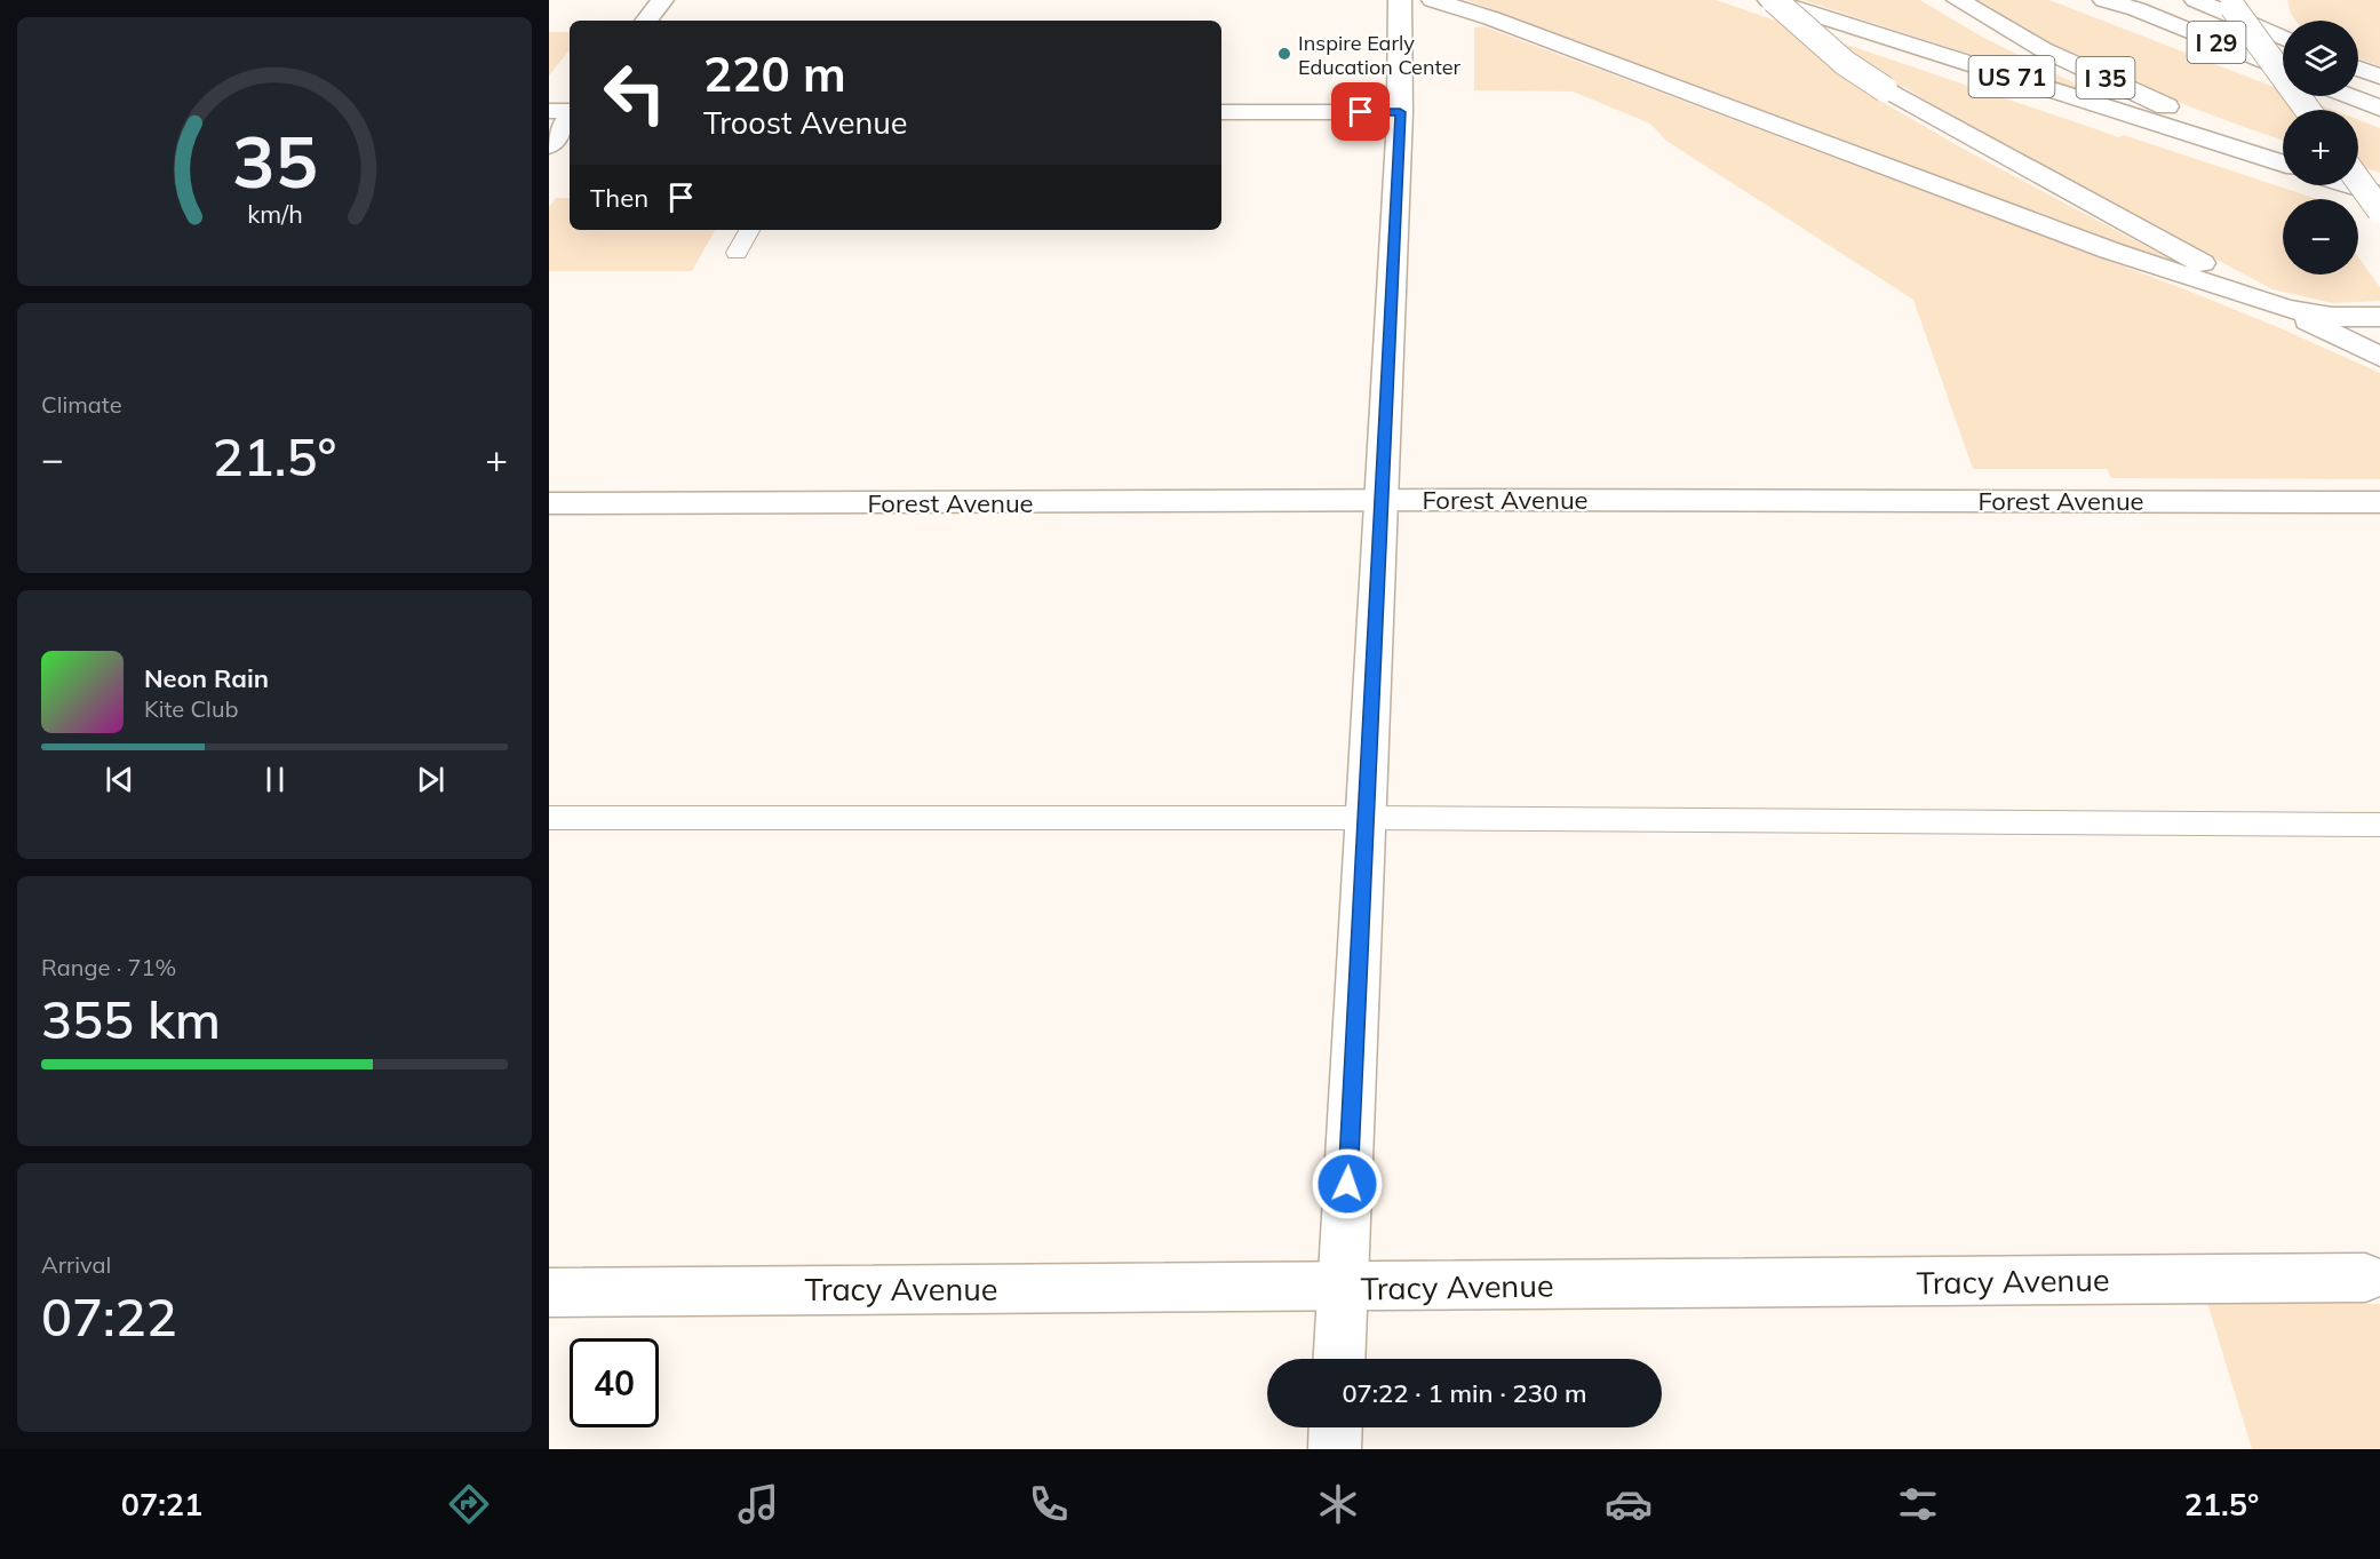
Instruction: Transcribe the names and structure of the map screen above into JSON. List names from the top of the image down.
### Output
{
  "streets": {
    "main road": [
      "I 29",
      "US 71",
      "I 35",
      "Forest Avenue",
      "Tracy Avenue"
    ]
  },
  "crossings": [
    ["US 71", "I 35"]
  ],
  "places": ["Inspire Early Education Center"],
  "page": {
    "map_buttons": ["+", "−"],
    "turn": ["220 m", "Troost Avenue"],
    "then": "Then",
    "tile": [
      "Climate",
      ["Range · 71%", "355 km"],
      ["Arrival", "07:22"]
    ],
    "heat": ["−", "21.5°", "+"],
    "song": ["Neon Rain", "Kite Club"],
    "limit": "40",
    "trip": "07:22 · 1 min · 230 m",
    "tabs": ["07:21", "21.5°"],
    "gauge": ["35", "km/h"]
  }
}
